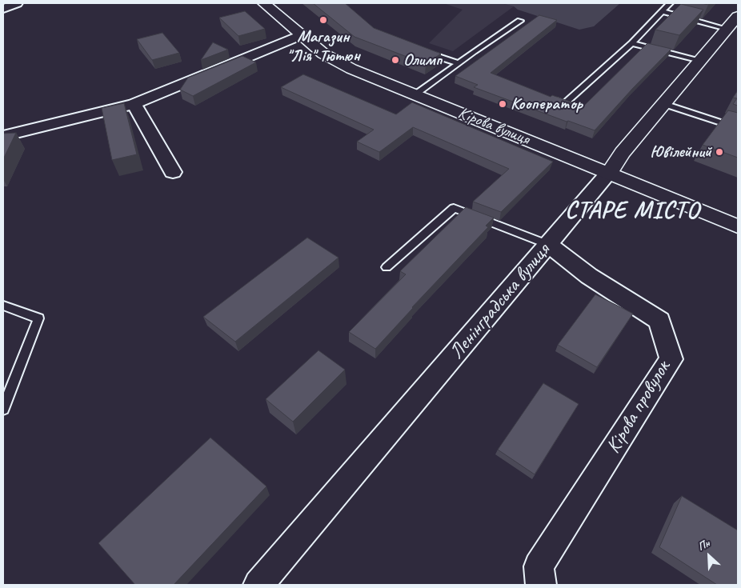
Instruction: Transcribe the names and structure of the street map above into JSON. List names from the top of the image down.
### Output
{
  "streets": {
    "main road": ["Кірова вулиця", "Ленінградська вулиця"],
    "street": ["Кірова провулок"]
  },
  "crossings": [
    ["Кірова вулиця", "Ленінградська вулиця"],
    ["Ленінградська вулиця", "Кірова провулок"]
  ],
  "districts": ["СТАРЕ МІСТО"],
  "places": [
    "Магазин \"Лія\" Тютюн",
    "Олимп",
    "Кооператор",
    "Ювілейний"
  ],
  "north": "top left"
}
